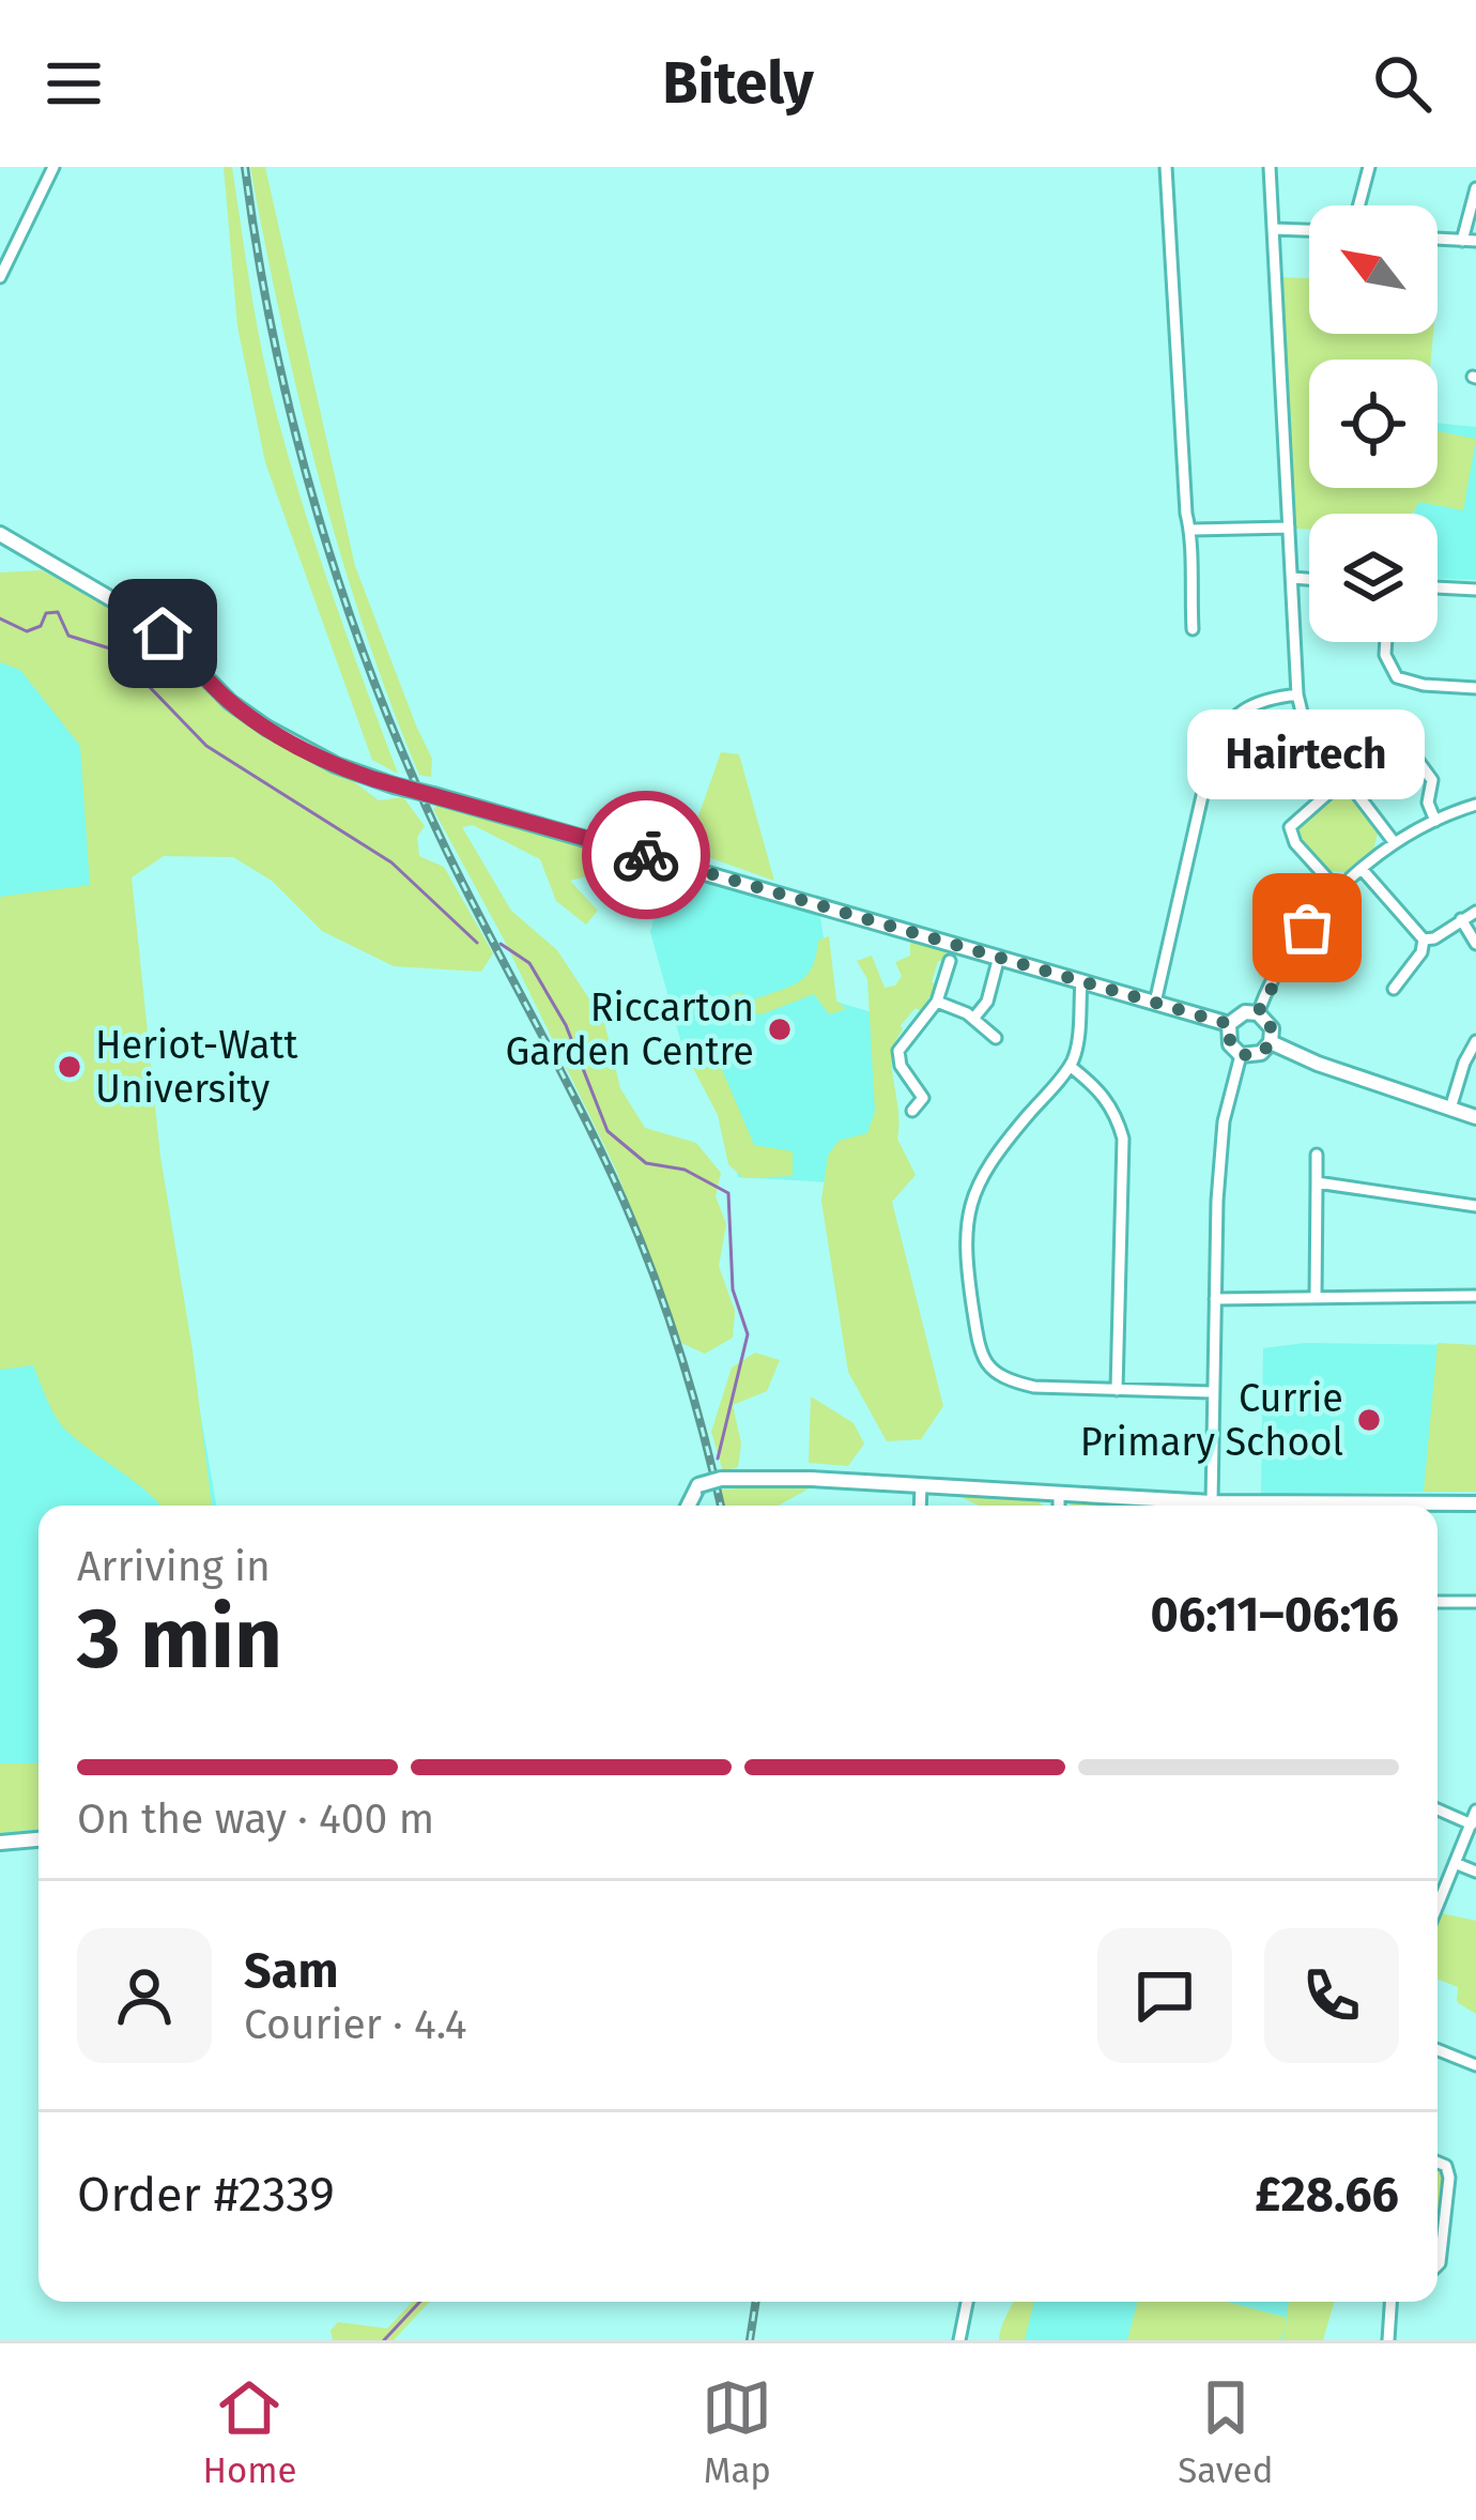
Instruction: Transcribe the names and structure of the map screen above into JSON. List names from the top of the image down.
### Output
{
  "places": [
    "Hairtech",
    "Riccarton Garden Centre",
    "Heriot-Watt University",
    "Currie Primary School"
  ],
  "north": "top left",
  "page": {
    "header": "Bitely",
    "bubble": "Hairtech",
    "heading": ["3 min", "Arriving in", "06:11–06:16"],
    "panel": [
      "Sam",
      "Courier · 4.4",
      "Order #2339",
      "£28.66"
    ],
    "bar": "On the way · 400 m",
    "tabs": ["Home", "Map", "Saved"]
  }
}
